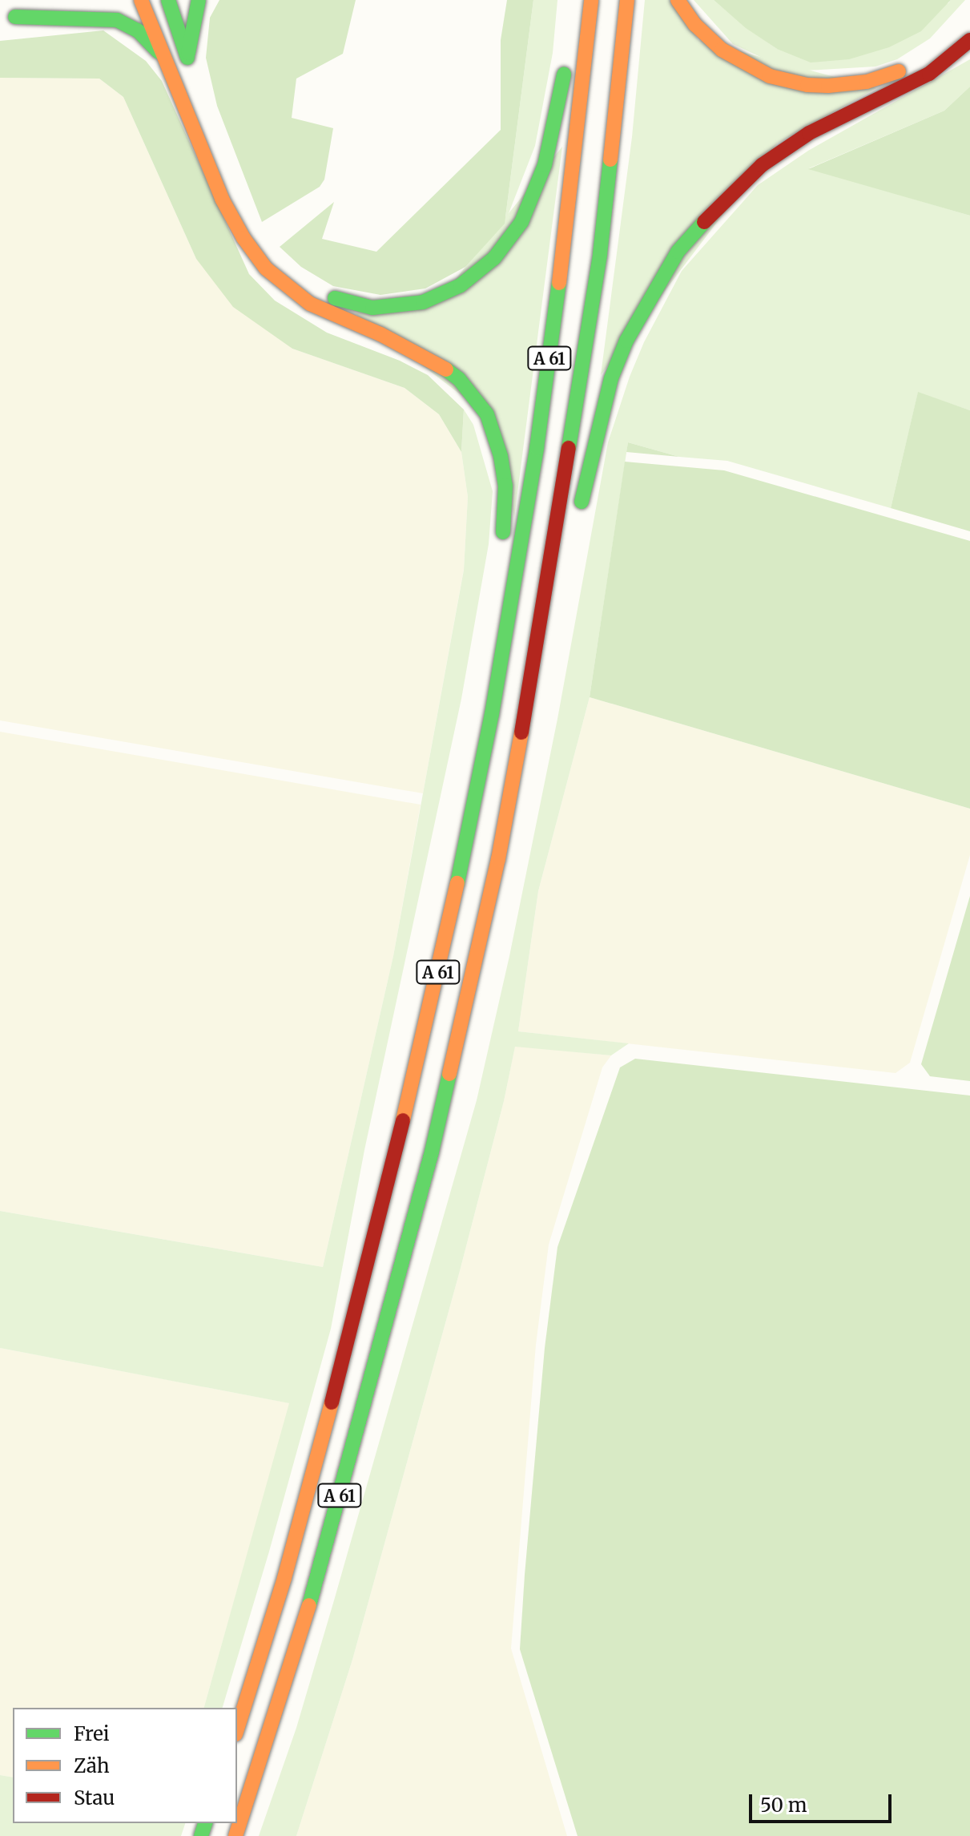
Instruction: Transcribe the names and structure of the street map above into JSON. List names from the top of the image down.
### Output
{
  "streets": {
    "highway": ["A 61"]
  },
  "legend": ["Frei", "Zäh", "Stau"],
  "scale_bar": "50 m"
}
